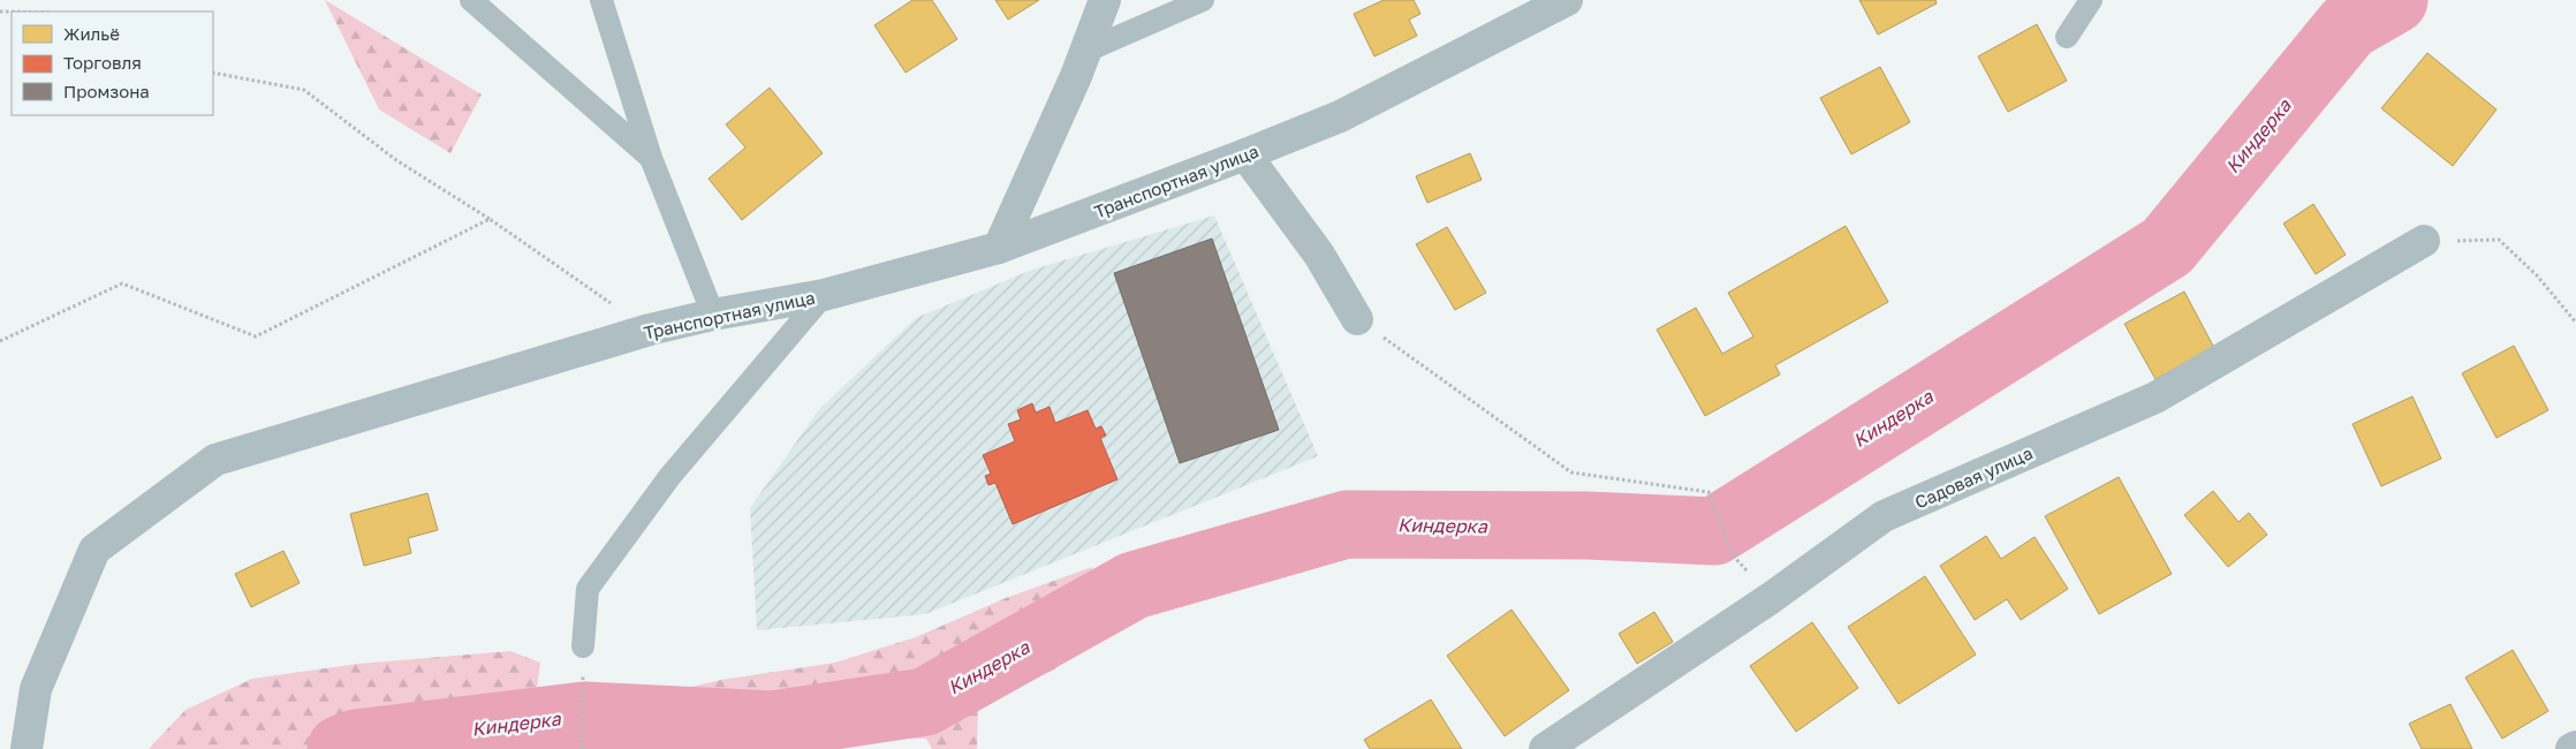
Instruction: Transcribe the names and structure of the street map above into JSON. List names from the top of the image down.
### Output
{
  "streets": {
    "street": ["Транспортная улица", "Садовая улица"]
  },
  "water": ["Киндерка"],
  "legend": ["Жильё", "Торговля", "Промзона"]
}
